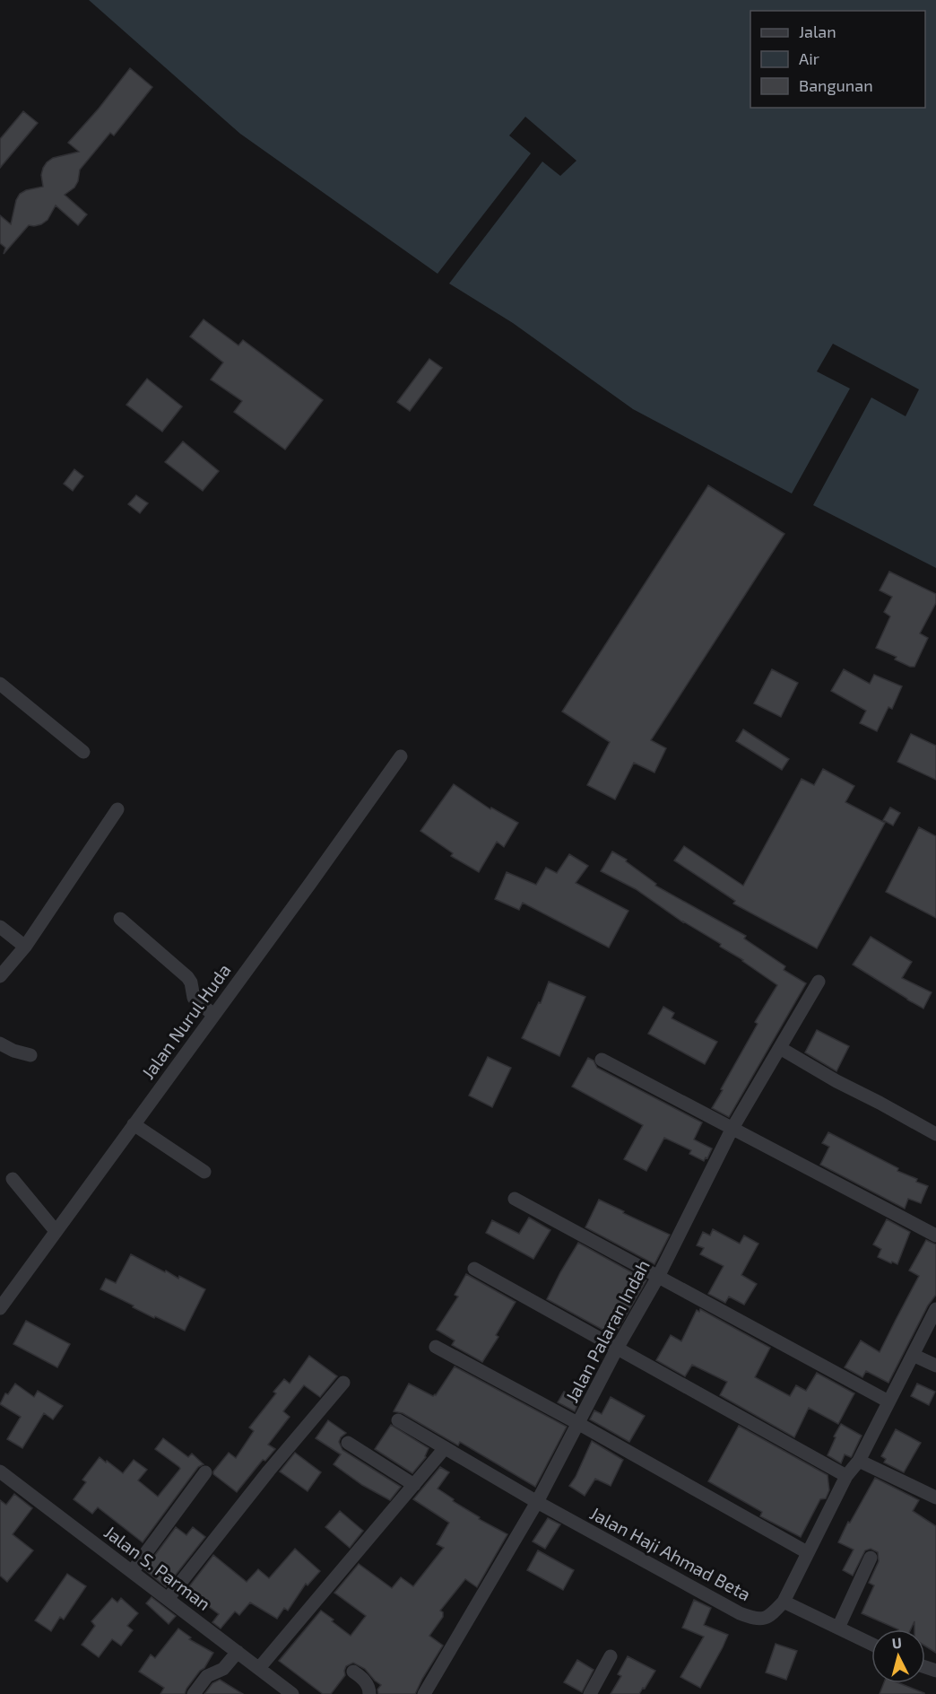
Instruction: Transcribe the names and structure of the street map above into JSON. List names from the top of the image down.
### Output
{
  "streets": {
    "street": [
      "Jalan Nurul Huda",
      "Jalan Palaran Indah",
      "Jalan Haji Ahmad Beta",
      "Jalan S. Parman"
    ]
  },
  "crossings": [
    ["Jalan Palaran Indah", "Jalan Haji Ahmad Beta"]
  ],
  "legend": ["Jalan", "Air", "Bangunan"],
  "north": "top"
}
